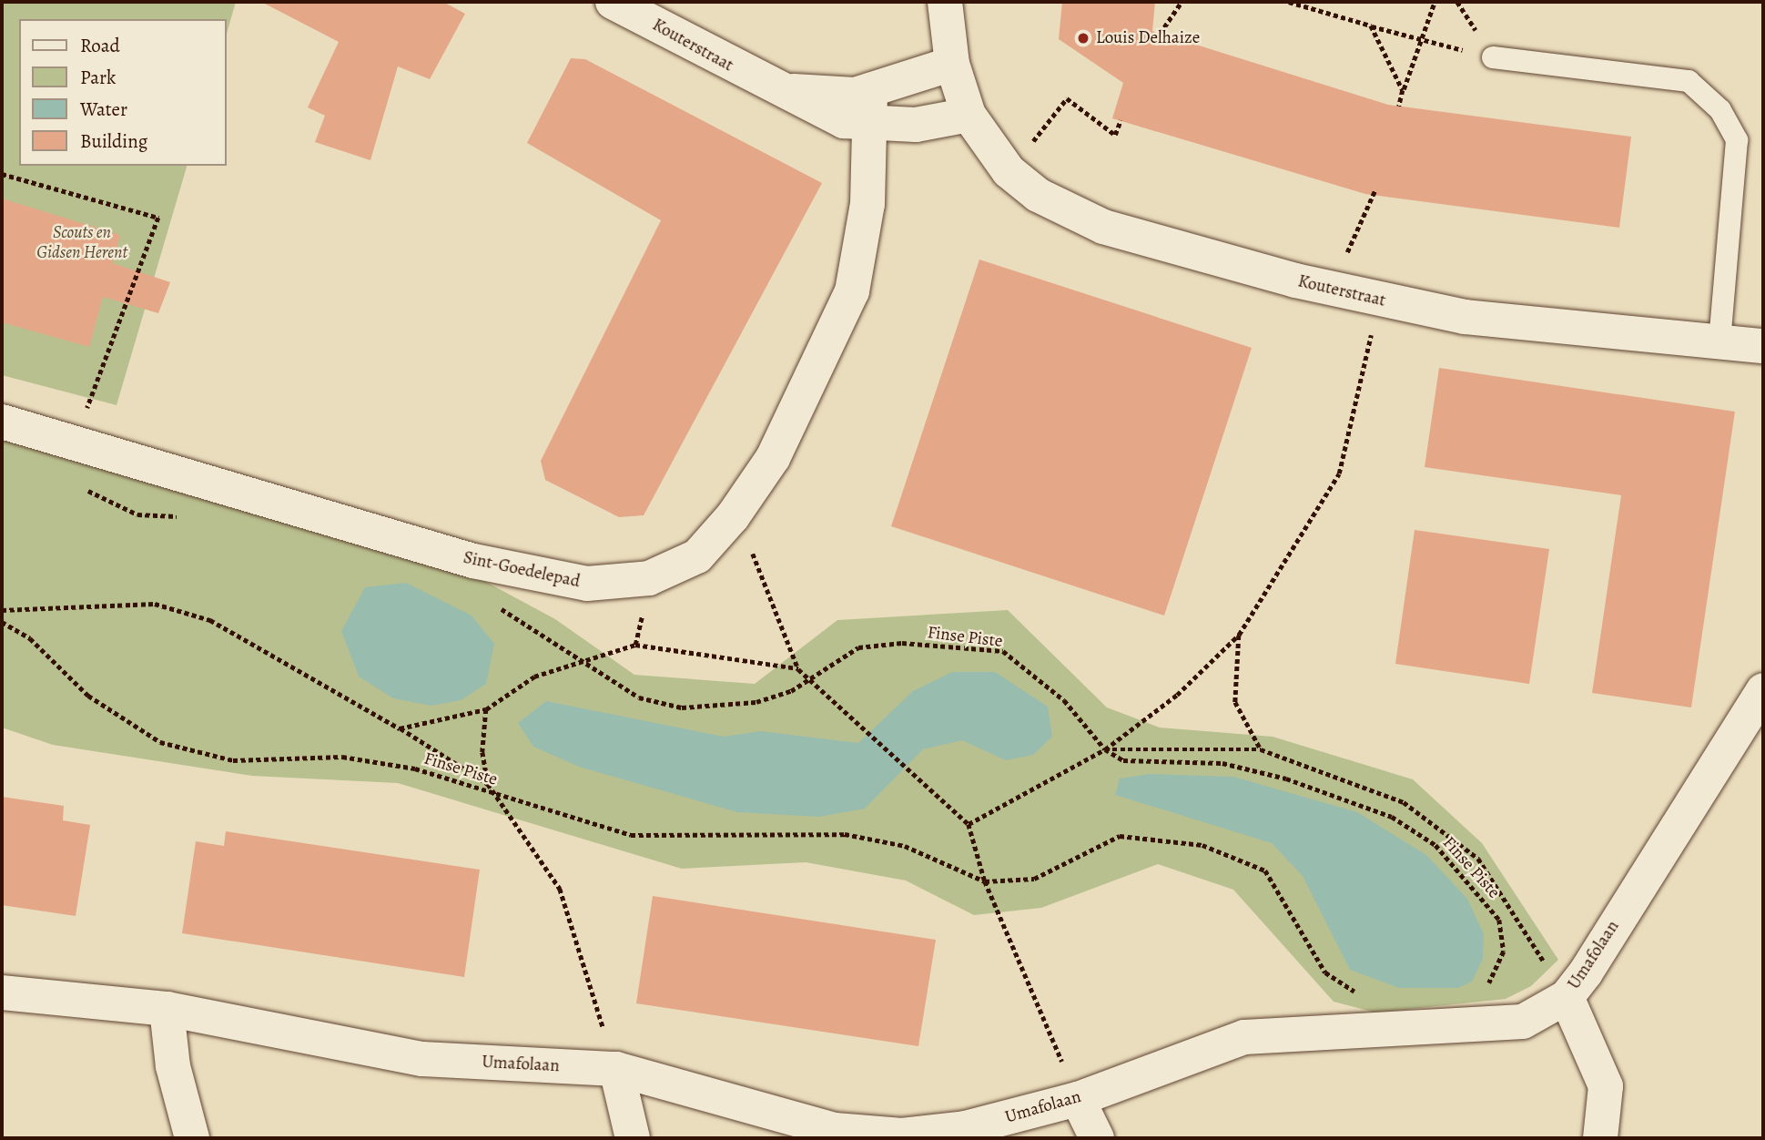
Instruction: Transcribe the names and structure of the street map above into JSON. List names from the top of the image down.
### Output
{
  "streets": {
    "street": ["Kouterstraat", "Sint-Goedelepad", "Umafolaan"],
    "path": ["Finse Piste"]
  },
  "crossings": [
    ["Kouterstraat", "Sint-Goedelepad"]
  ],
  "parks": ["Scouts en Gidsen Herent"],
  "places": ["Louis Delhaize"],
  "legend": [
    "Road",
    "Park",
    "Water",
    "Building"
  ]
}
